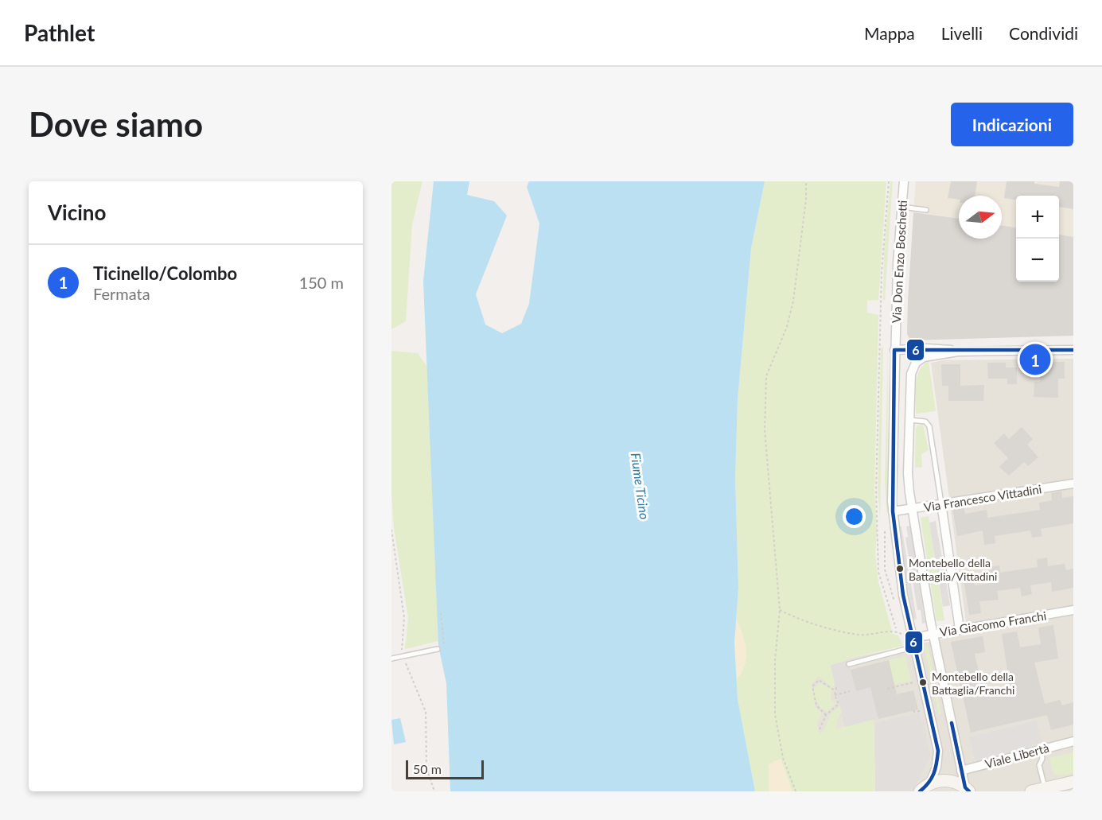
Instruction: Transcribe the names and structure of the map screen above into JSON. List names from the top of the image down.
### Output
{
  "streets": {
    "street": [
      "Via Don Enzo Boschetti",
      "Via Francesco Vittadini",
      "Via Giacomo Franchi",
      "Viale Libertà"
    ]
  },
  "crossings": [
    ["Via Don Enzo Boschetti", "Via Francesco Vittadini"],
    ["Via Don Enzo Boschetti", "Via Giacomo Franchi"]
  ],
  "water": ["Fiume Ticino"],
  "places": ["Montebello della Battaglia/Vittadini", "Montebello della Battaglia/Franchi"],
  "lines": ["transit line 6"],
  "scale_bar": "50 m",
  "north": "right",
  "page": {
    "header": "Pathlet",
    "nav": ["Mappa", "Livelli", "Condividi"],
    "buttons": "Indicazioni",
    "title": "Dove siamo",
    "heading": "Vicino",
    "map_buttons": ["+", "−"],
    "list": [
      {
        "mark": "1",
        "name": "Ticinello/Colombo",
        "note": "Fermata",
        "value": "150 m"
      }
    ],
    "pins": "1",
    "scale": "50 m"
  }
}
